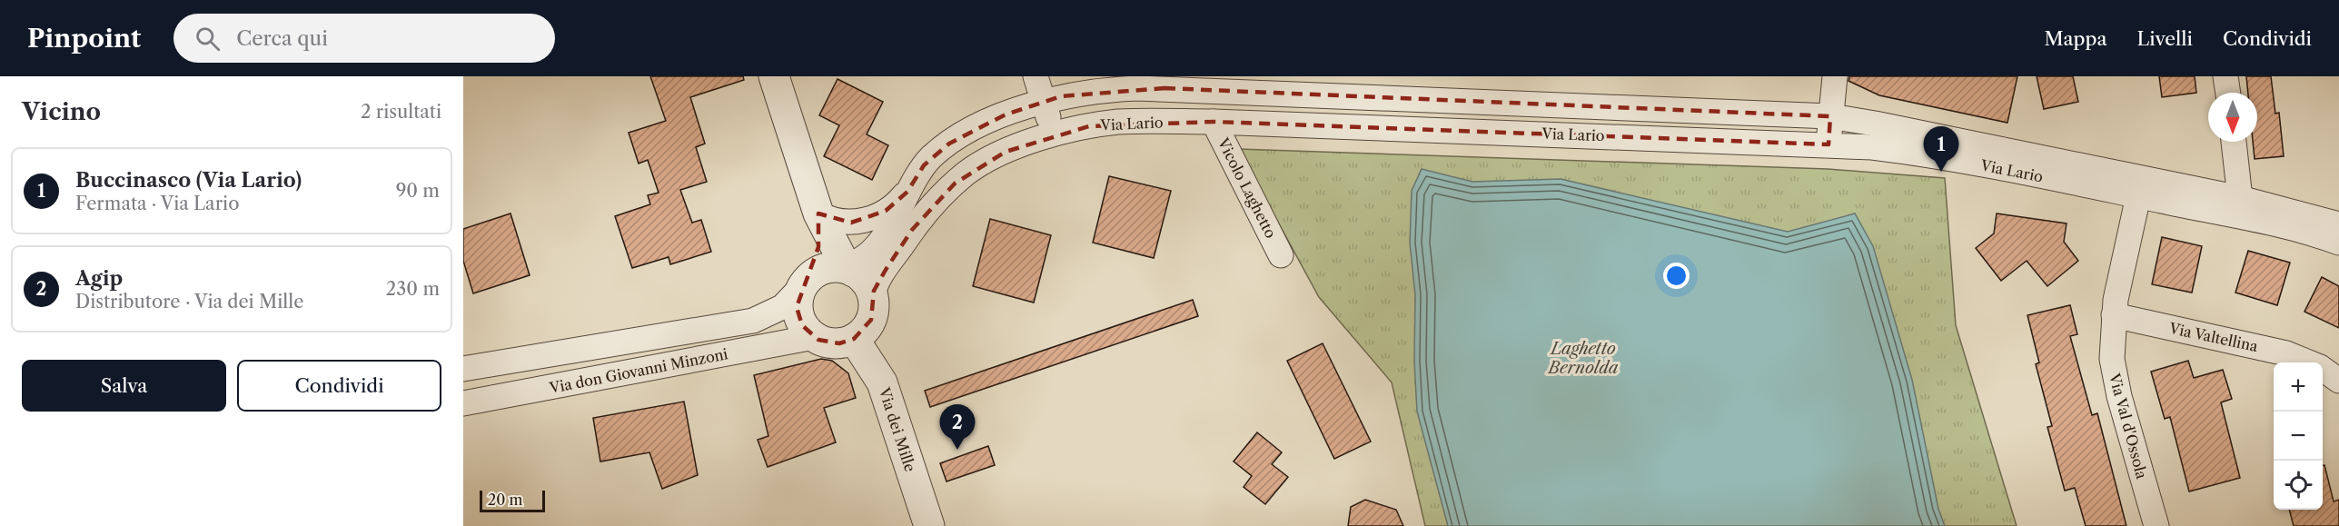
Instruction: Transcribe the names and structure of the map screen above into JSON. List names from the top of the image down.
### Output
{
  "streets": {
    "street": [
      "Via Lario",
      "Vicolo Laghetto",
      "Via Valtellina",
      "Via don Giovanni Minzoni",
      "Via Val d'Ossola",
      "Via dei Mille"
    ]
  },
  "crossings": [
    ["Via Lario", "Vicolo Laghetto"],
    ["Via Lario", "Via don Giovanni Minzoni"],
    ["Via Lario", "Via Val d'Ossola"],
    ["Via Lario", "Via dei Mille"],
    ["Via Valtellina", "Via Val d'Ossola"],
    ["Via don Giovanni Minzoni", "Via dei Mille"]
  ],
  "water": ["Laghetto Bernolda"],
  "scale_bar": "20 m",
  "north": "bottom",
  "page": {
    "header": "Pinpoint",
    "search": "Cerca qui",
    "nav": ["Mappa", "Livelli", "Condividi"],
    "heading": ["Vicino", "2 risultati"],
    "pins": ["1", "2"],
    "list": [
      {
        "mark": "1",
        "name": "Buccinasco (Via Lario)",
        "note": "Fermata · Via Lario",
        "value": "90 m"
      },
      {
        "mark": "2",
        "name": "Agip",
        "note": "Distributore · Via dei Mille",
        "value": "230 m"
      }
    ],
    "buttons": ["Salva", "Condividi"],
    "map_buttons": ["+", "−"],
    "scale": "20 m"
  }
}
